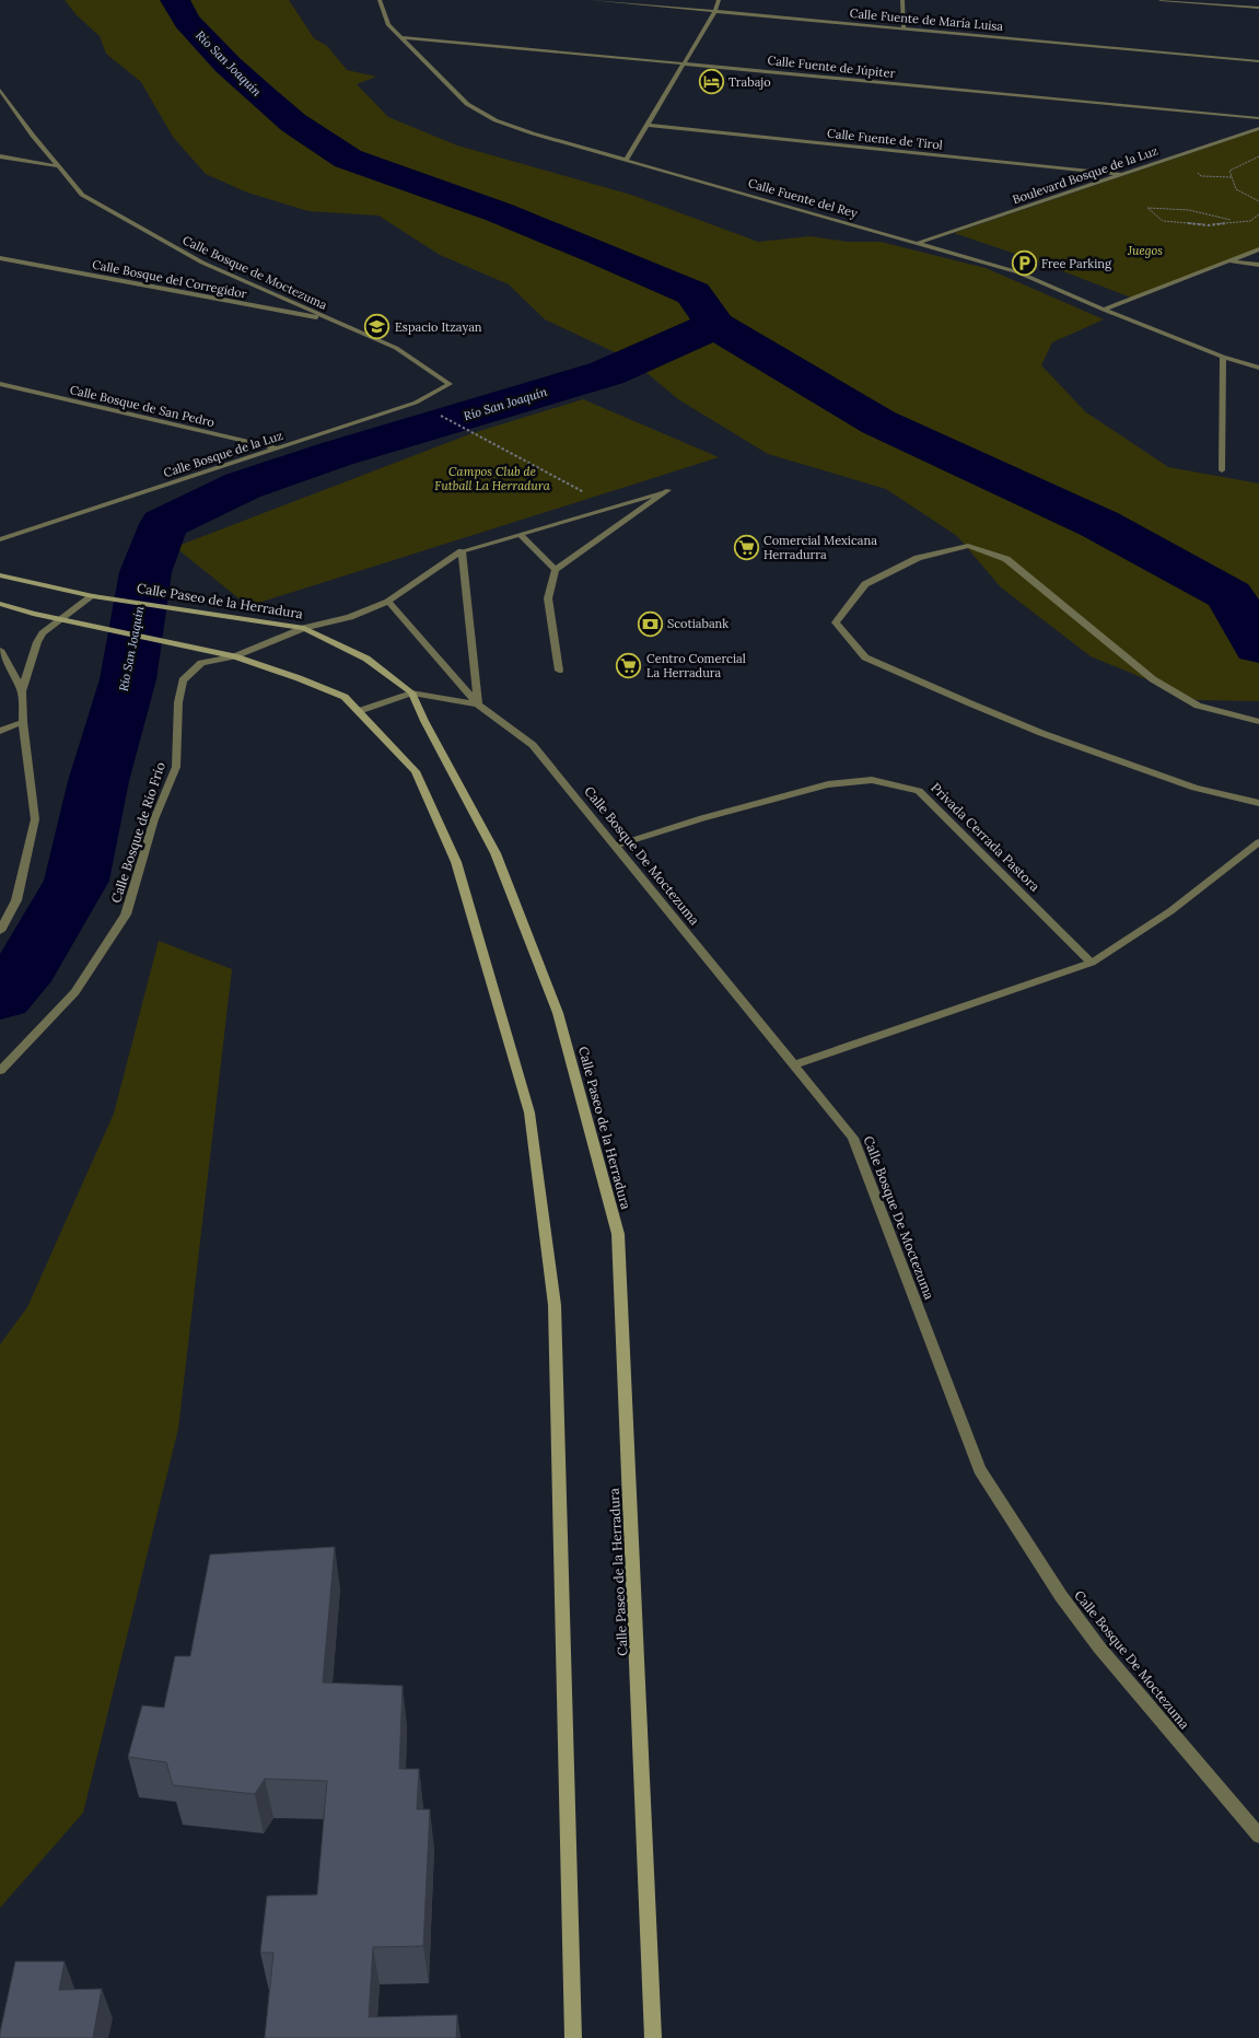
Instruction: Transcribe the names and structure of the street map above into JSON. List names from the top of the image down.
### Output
{
  "streets": {
    "main road": ["Calle Paseo de la Herradura"],
    "street": [
      "Calle Fuente de María Luisa",
      "Calle Fuente de Júpiter",
      "Calle Fuente de Tirol",
      "Boulevard Bosque de la Luz",
      "Calle Fuente del Rey",
      "Calle Bosque de Moctezuma",
      "Calle Bosque del Corregidor",
      "Calle Bosque de San Pedro",
      "Calle Bosque de la Luz",
      "Calle Bosque de Río Frío",
      "Privada Cerrada Pastora",
      "Calle Bosque De Moctezuma"
    ]
  },
  "crossings": [
    ["Calle Fuente de Júpiter", "Calle Fuente del Rey"],
    ["Calle Fuente de Tirol", "Boulevard Bosque de la Luz"],
    ["Boulevard Bosque de la Luz", "Calle Fuente del Rey"],
    ["Calle Bosque de Moctezuma", "Calle Bosque del Corregidor"],
    ["Calle Bosque de Moctezuma", "Calle Bosque de la Luz"],
    ["Calle Bosque de San Pedro", "Calle Bosque de la Luz"],
    ["Calle Paseo de la Herradura", "Calle Bosque de Río Frío"],
    ["Privada Cerrada Pastora", "Calle Bosque De Moctezuma"]
  ],
  "water": ["Río San Joaquín"],
  "parks": ["Juegos", "Campos Club de Futball La Herradura"],
  "places": {
    "hotel": ["Trabajo"],
    "parking": ["Free Parking"],
    "school or university": ["Espacio Itzayan"],
    "supermarket": ["Comercial Mexicana Herradurra", "Centro Comercial La Herradura"],
    "bank": ["Scotiabank"]
  }
}
